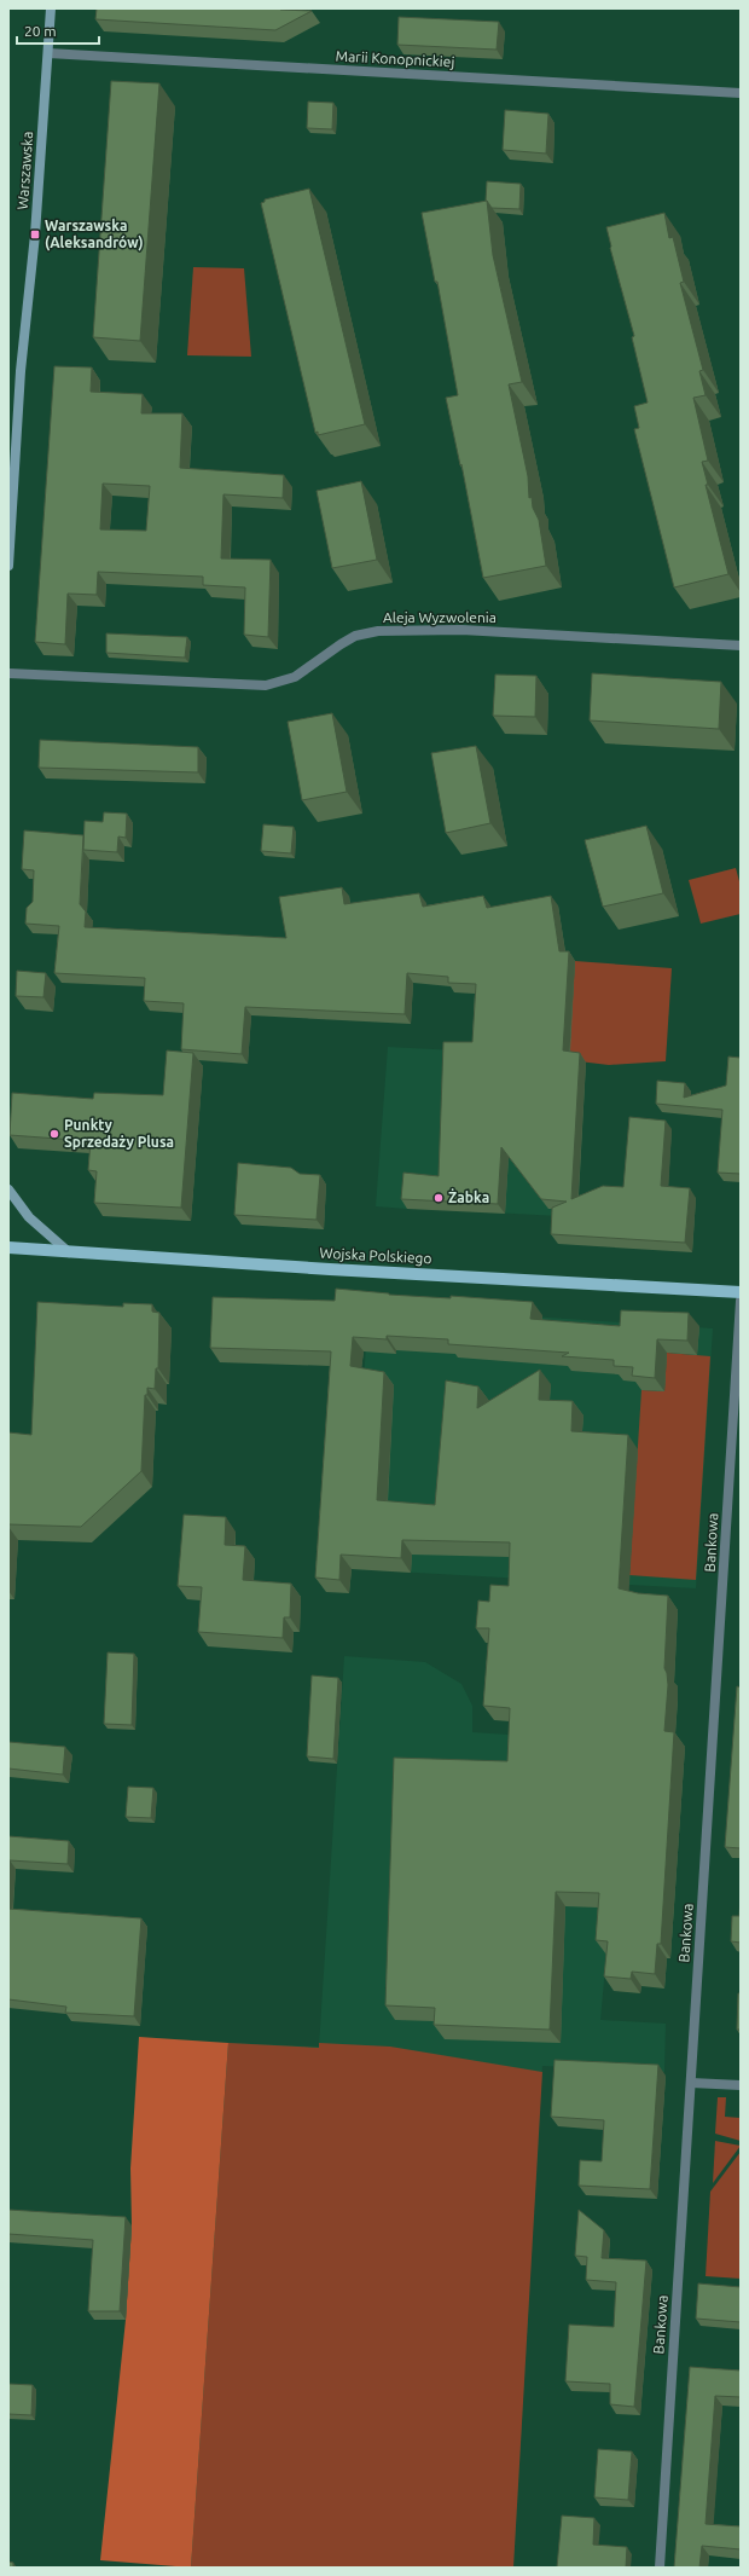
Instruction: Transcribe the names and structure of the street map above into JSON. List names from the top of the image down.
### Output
{
  "streets": {
    "main road": ["Warszawska", "Wojska Polskiego"],
    "street": ["Marii Konopnickiej", "Aleja Wyzwolenia", "Bankowa"]
  },
  "crossings": [
    ["Marii Konopnickiej", "Warszawska"]
  ],
  "places": {
    "transit": ["Warszawska (Aleksandrów)"],
    "other": ["Punkty Sprzedaży Plusa", "Żabka"]
  },
  "scale_bar": "20 m"
}
